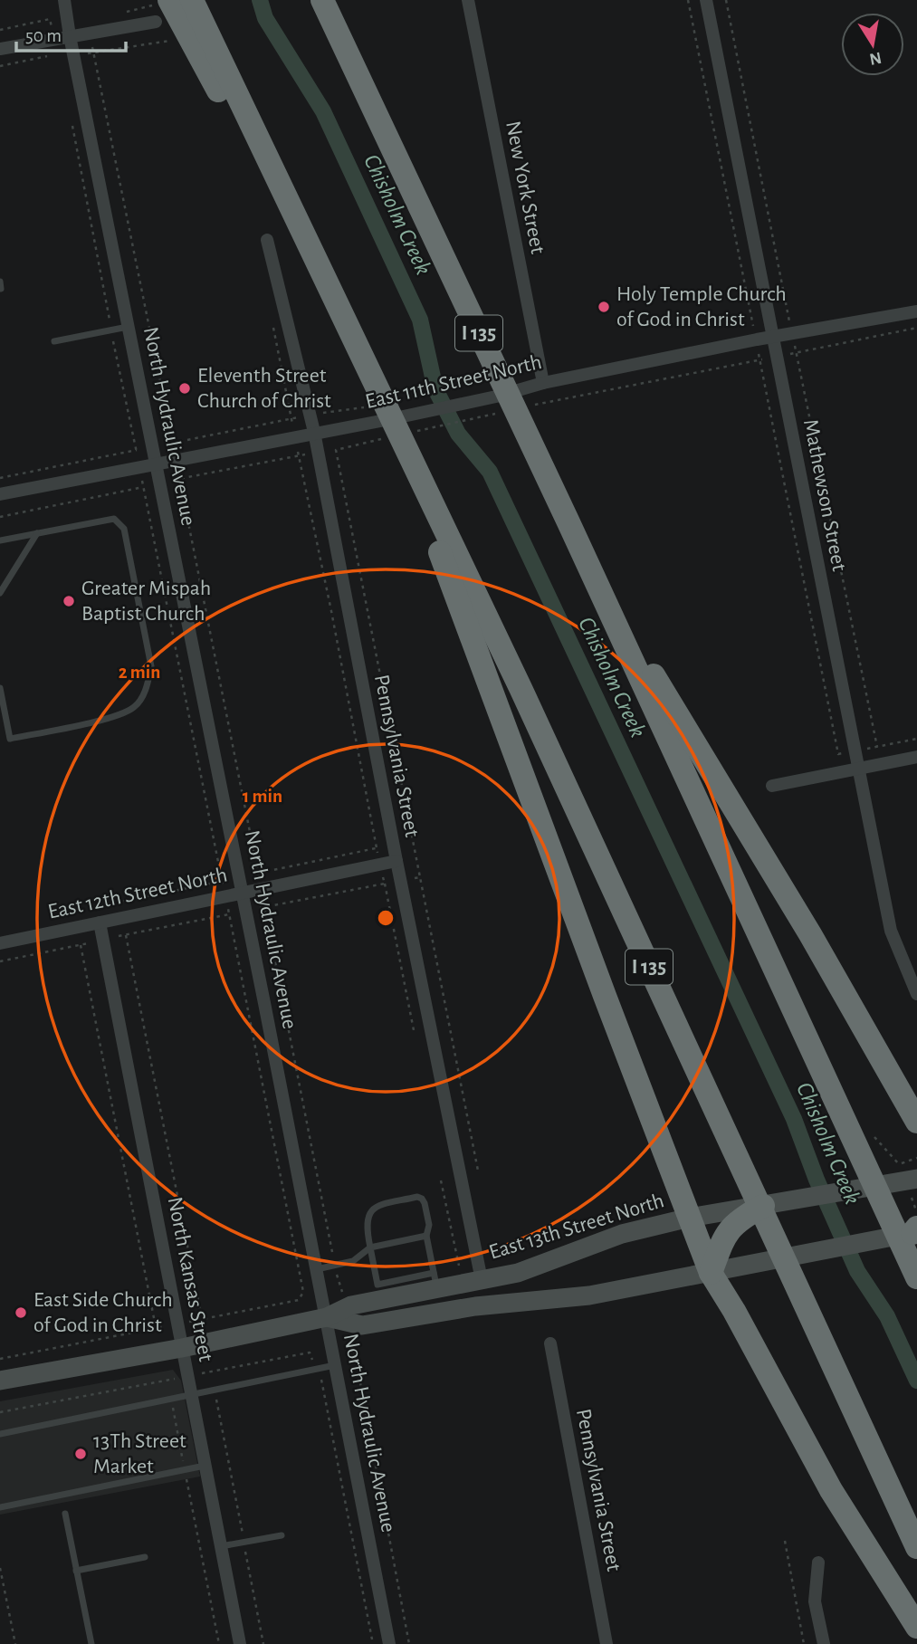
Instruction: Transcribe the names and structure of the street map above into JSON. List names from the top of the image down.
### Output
{
  "streets": {
    "highway": ["I 135"],
    "main road": ["East 13th Street North"],
    "street": [
      "New York Street",
      "East 11th Street North",
      "North Hydraulic Avenue",
      "Mathewson Street",
      "Pennsylvania Street",
      "East 12th Street North",
      "North Kansas Street"
    ]
  },
  "crossings": [
    ["New York Street", "East 11th Street North"],
    ["East 11th Street North", "North Hydraulic Avenue"],
    ["East 11th Street North", "Mathewson Street"],
    ["East 11th Street North", "Pennsylvania Street"],
    ["North Hydraulic Avenue", "East 12th Street North"],
    ["North Hydraulic Avenue", "East 13th Street North"],
    ["Pennsylvania Street", "East 12th Street North"],
    ["Pennsylvania Street", "East 13th Street North"],
    ["East 12th Street North", "North Kansas Street"],
    ["East 13th Street North", "North Kansas Street"]
  ],
  "water": ["Chisholm Creek"],
  "places": [
    "Holy Temple Church of God in Christ",
    "Eleventh Street Church of Christ",
    "Greater Mispah Baptist Church",
    "East Side Church of God in Christ",
    "13Th Street Market"
  ],
  "scale_bar": "50 m",
  "north": "bottom",
  "rings": ["2 min", "1 min"]
}
